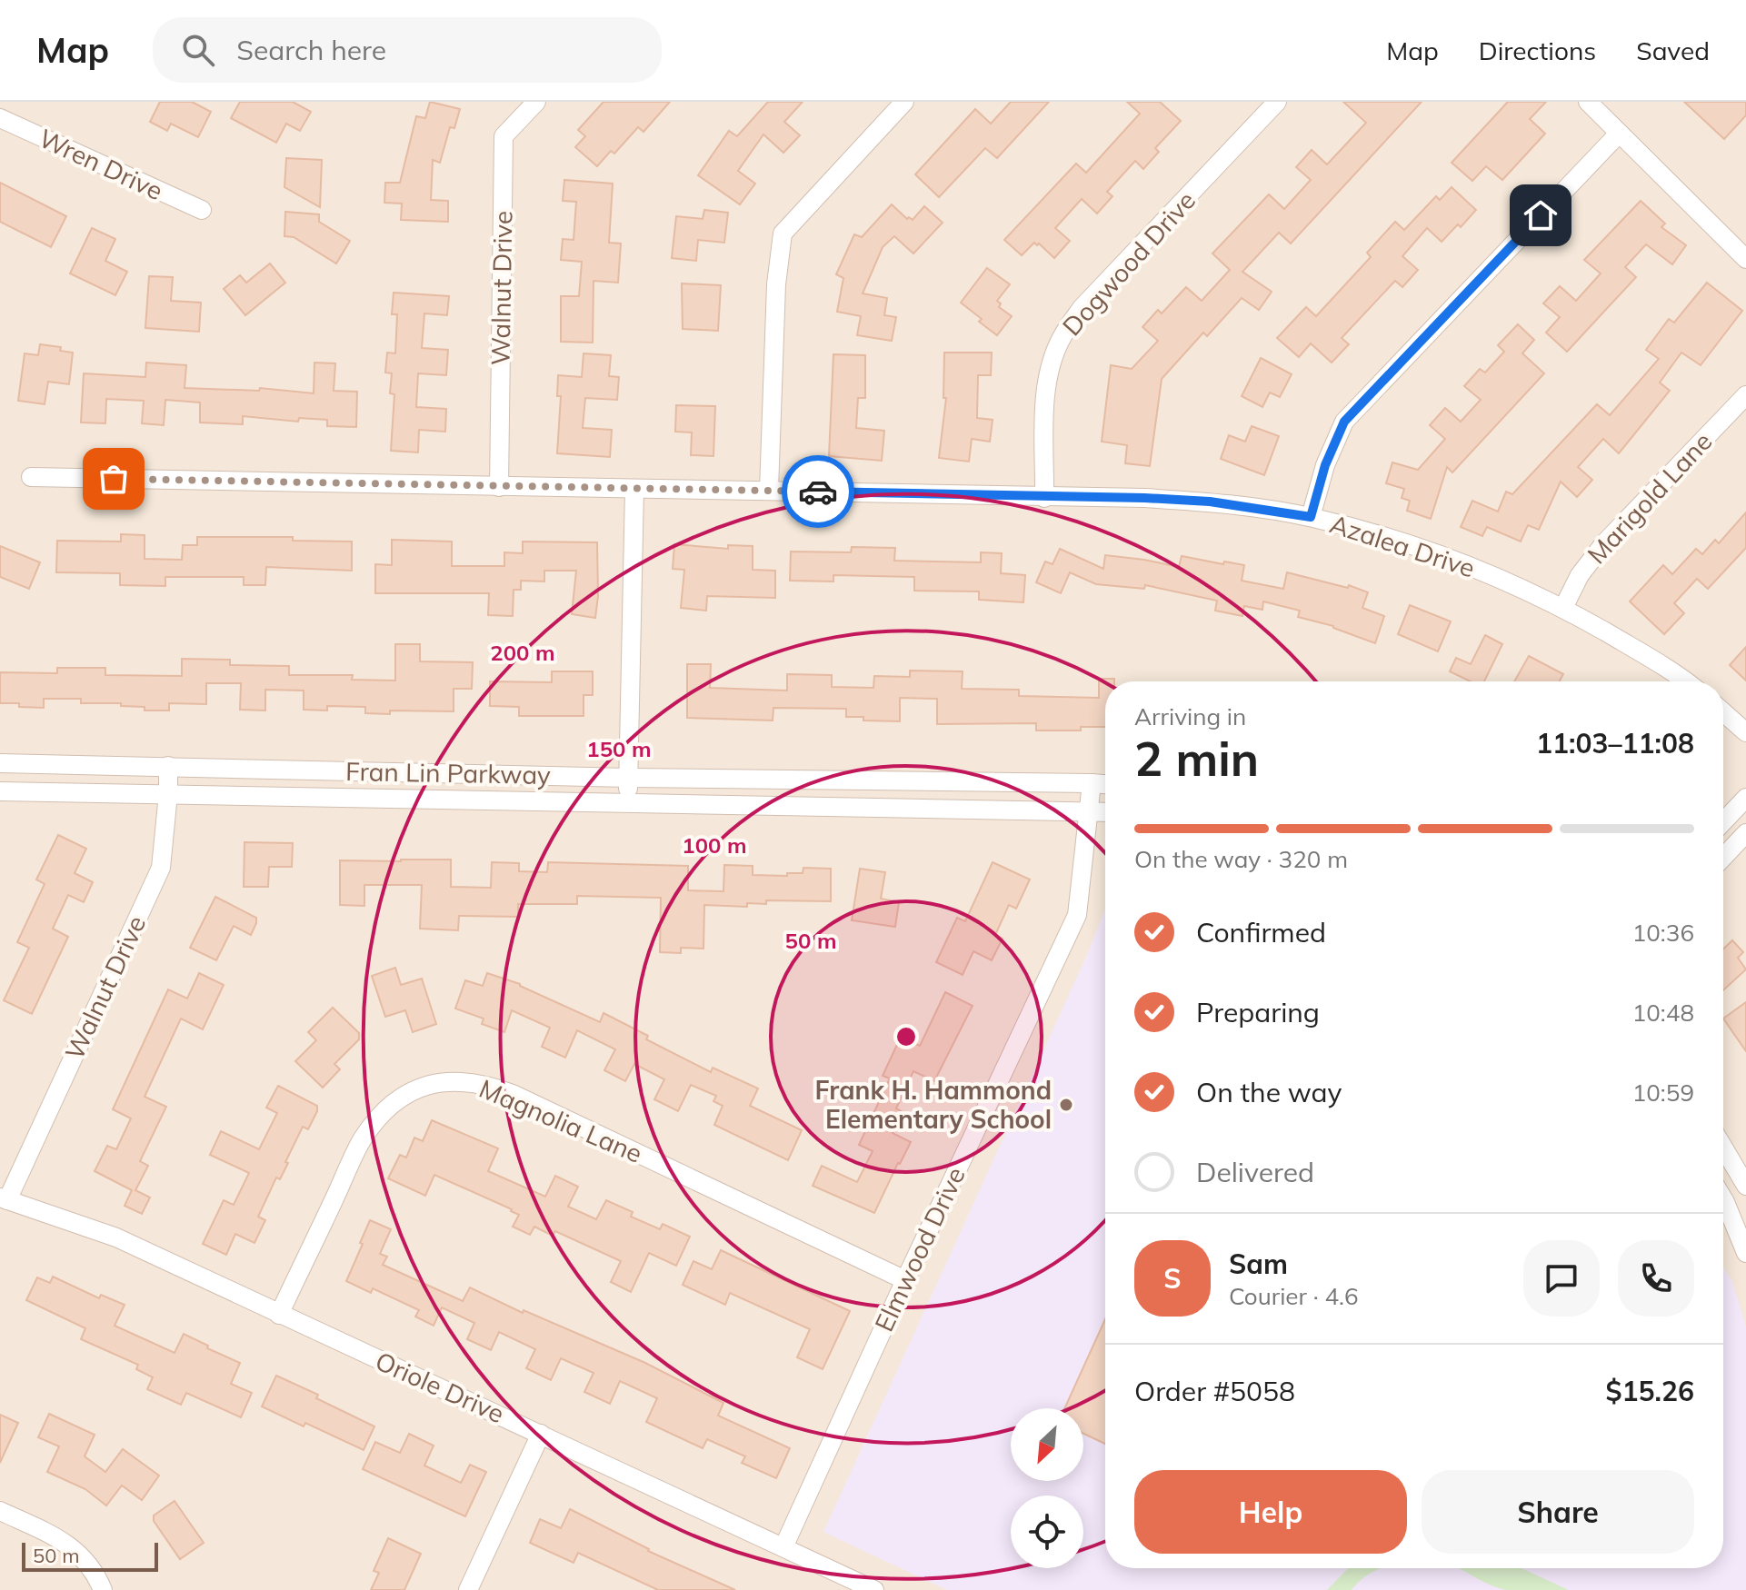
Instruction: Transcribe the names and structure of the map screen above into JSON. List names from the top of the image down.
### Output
{
  "streets": {
    "street": [
      "Wren Drive",
      "Dogwood Drive",
      "Walnut Drive",
      "Marigold Lane",
      "Azalea Drive",
      "Fran Lin Parkway",
      "Magnolia Lane",
      "Elmwood Drive",
      "Oriole Drive"
    ]
  },
  "crossings": [
    ["Dogwood Drive", "Azalea Drive"],
    ["Walnut Drive", "Azalea Drive"],
    ["Walnut Drive", "Fran Lin Parkway"],
    ["Walnut Drive", "Oriole Drive"],
    ["Marigold Lane", "Azalea Drive"],
    ["Fran Lin Parkway", "Elmwood Drive"],
    ["Magnolia Lane", "Elmwood Drive"],
    ["Magnolia Lane", "Oriole Drive"],
    ["Elmwood Drive", "Oriole Drive"]
  ],
  "places": ["Frank H. Hammond Elementary School"],
  "scale_bar": "50 m",
  "north": "bottom left",
  "page": {
    "header": "Map",
    "search": "Search here",
    "nav": ["Map", "Directions", "Saved"],
    "heading": ["2 min", "Arriving in", "11:03–11:08"],
    "panel": [
      "Sam",
      "Courier · 4.6",
      "Order #5058",
      "$15.26"
    ],
    "bar": "On the way · 320 m",
    "list": [
      ["Confirmed", "10:36"],
      ["Preparing", "10:48"],
      ["On the way", "10:59"],
      "Delivered"
    ],
    "round": "S",
    "buttons": ["Help", "Share"],
    "scale": "50 m"
  },
  "rings": [
    "200 m",
    "150 m",
    "100 m",
    "50 m"
  ]
}
